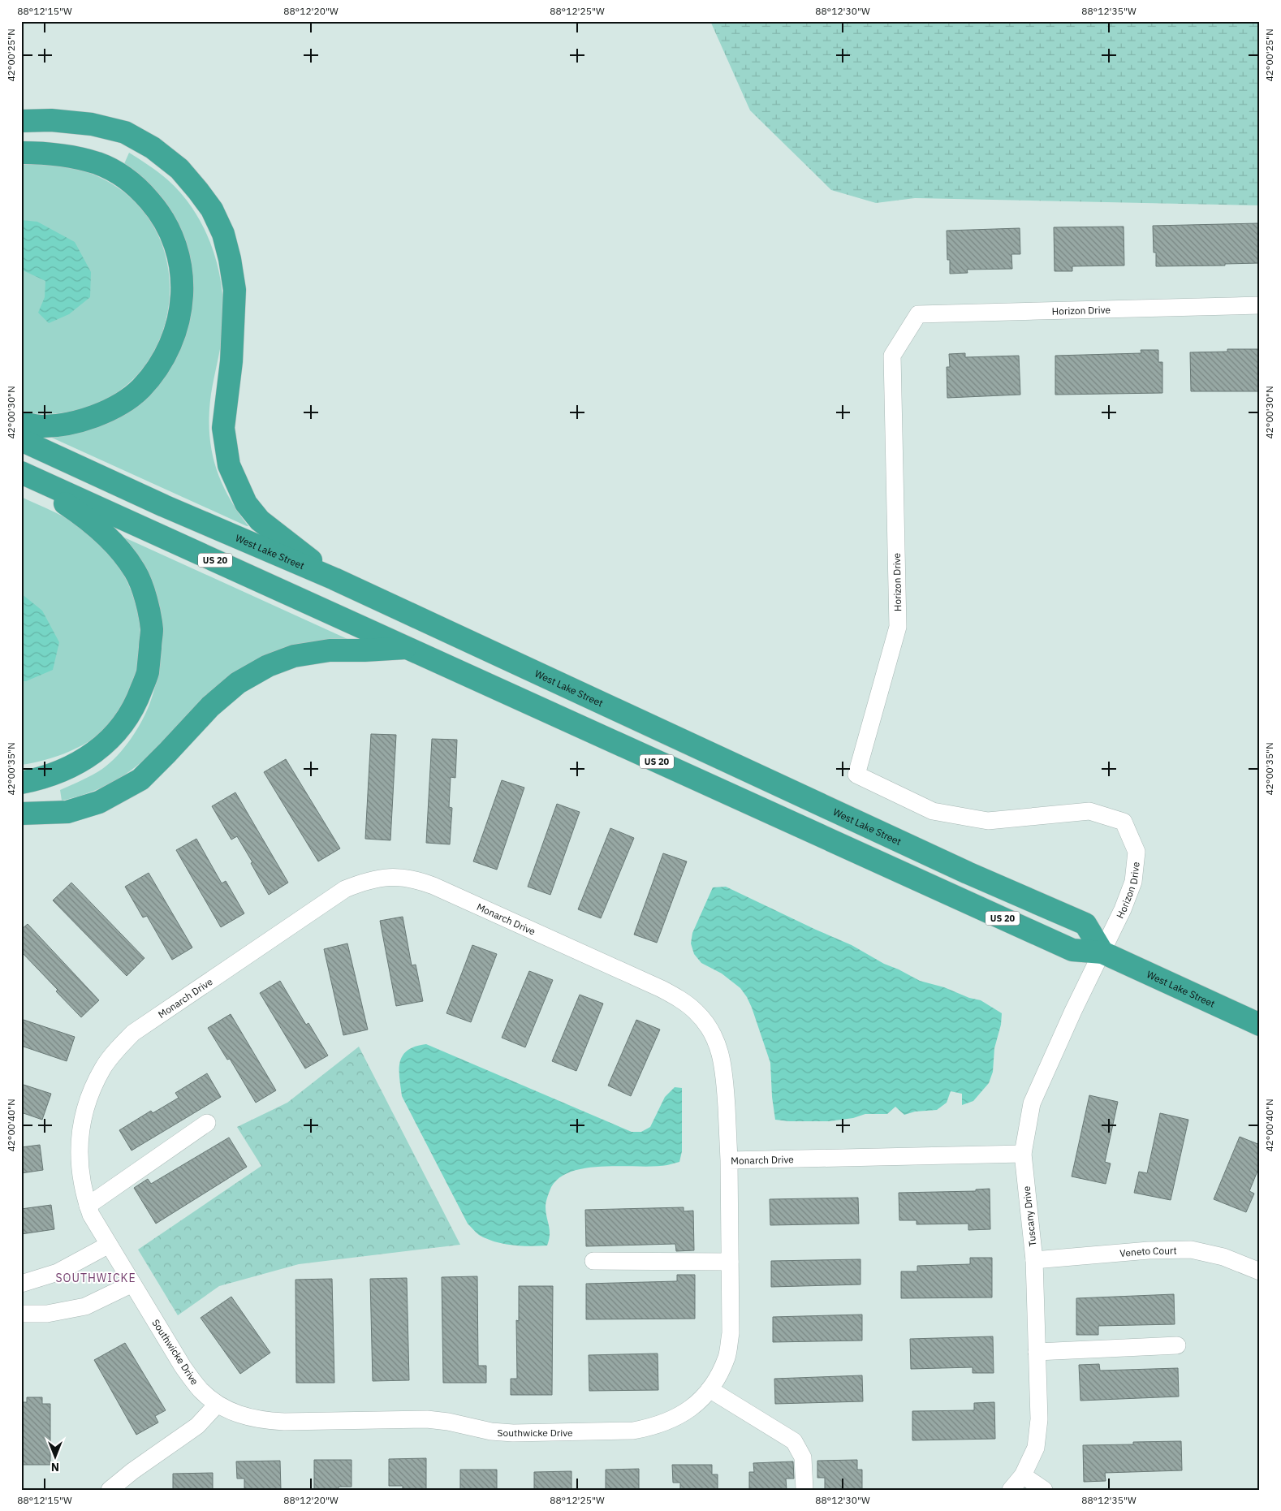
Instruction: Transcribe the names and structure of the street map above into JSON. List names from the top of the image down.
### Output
{
  "streets": {
    "highway": ["West Lake Street", "US 20"],
    "street": [
      "Horizon Drive",
      "Monarch Drive",
      "Tuscany Drive",
      "Veneto Court",
      "Southwicke Drive"
    ]
  },
  "crossings": [
    ["Horizon Drive", "West Lake Street"],
    ["Horizon Drive", "Tuscany Drive"],
    ["West Lake Street", "Tuscany Drive"],
    ["Monarch Drive", "Tuscany Drive"],
    ["Monarch Drive", "Southwicke Drive"],
    ["Tuscany Drive", "Veneto Court"]
  ],
  "districts": ["SOUTHWICKE"],
  "north": "bottom",
  "coordinates": [
    "88°12'15\"W",
    "88°12'20\"W",
    "88°12'25\"W",
    "88°12'30\"W",
    "88°12'35\"W",
    "42°00'25\"N",
    "42°00'30\"N",
    "42°00'35\"N",
    "42°00'40\"N"
  ]
}
